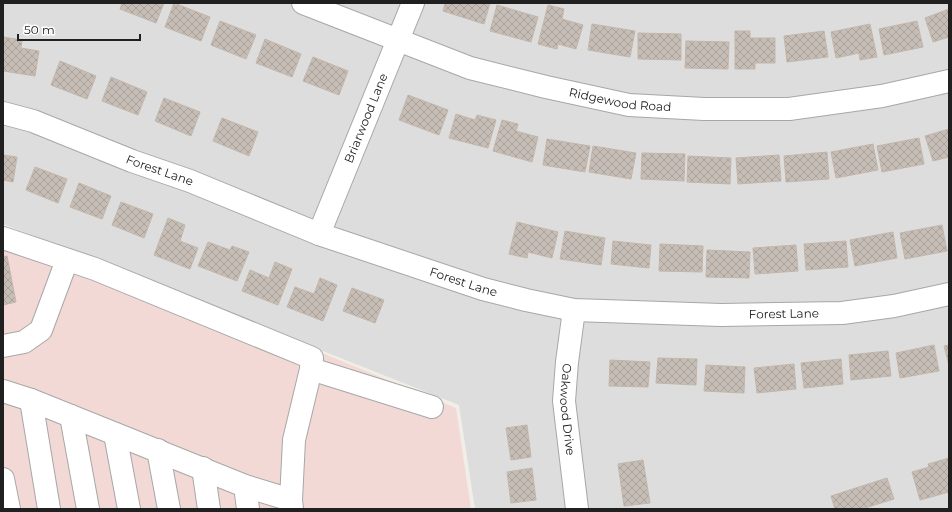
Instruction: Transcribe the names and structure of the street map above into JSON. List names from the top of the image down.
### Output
{
  "streets": {
    "street": [
      "Ridgewood Road",
      "Briarwood Lane",
      "Forest Lane",
      "Oakwood Drive"
    ]
  },
  "crossings": [
    ["Ridgewood Road", "Briarwood Lane"],
    ["Briarwood Lane", "Forest Lane"],
    ["Forest Lane", "Oakwood Drive"]
  ],
  "scale_bar": "50 m"
}
